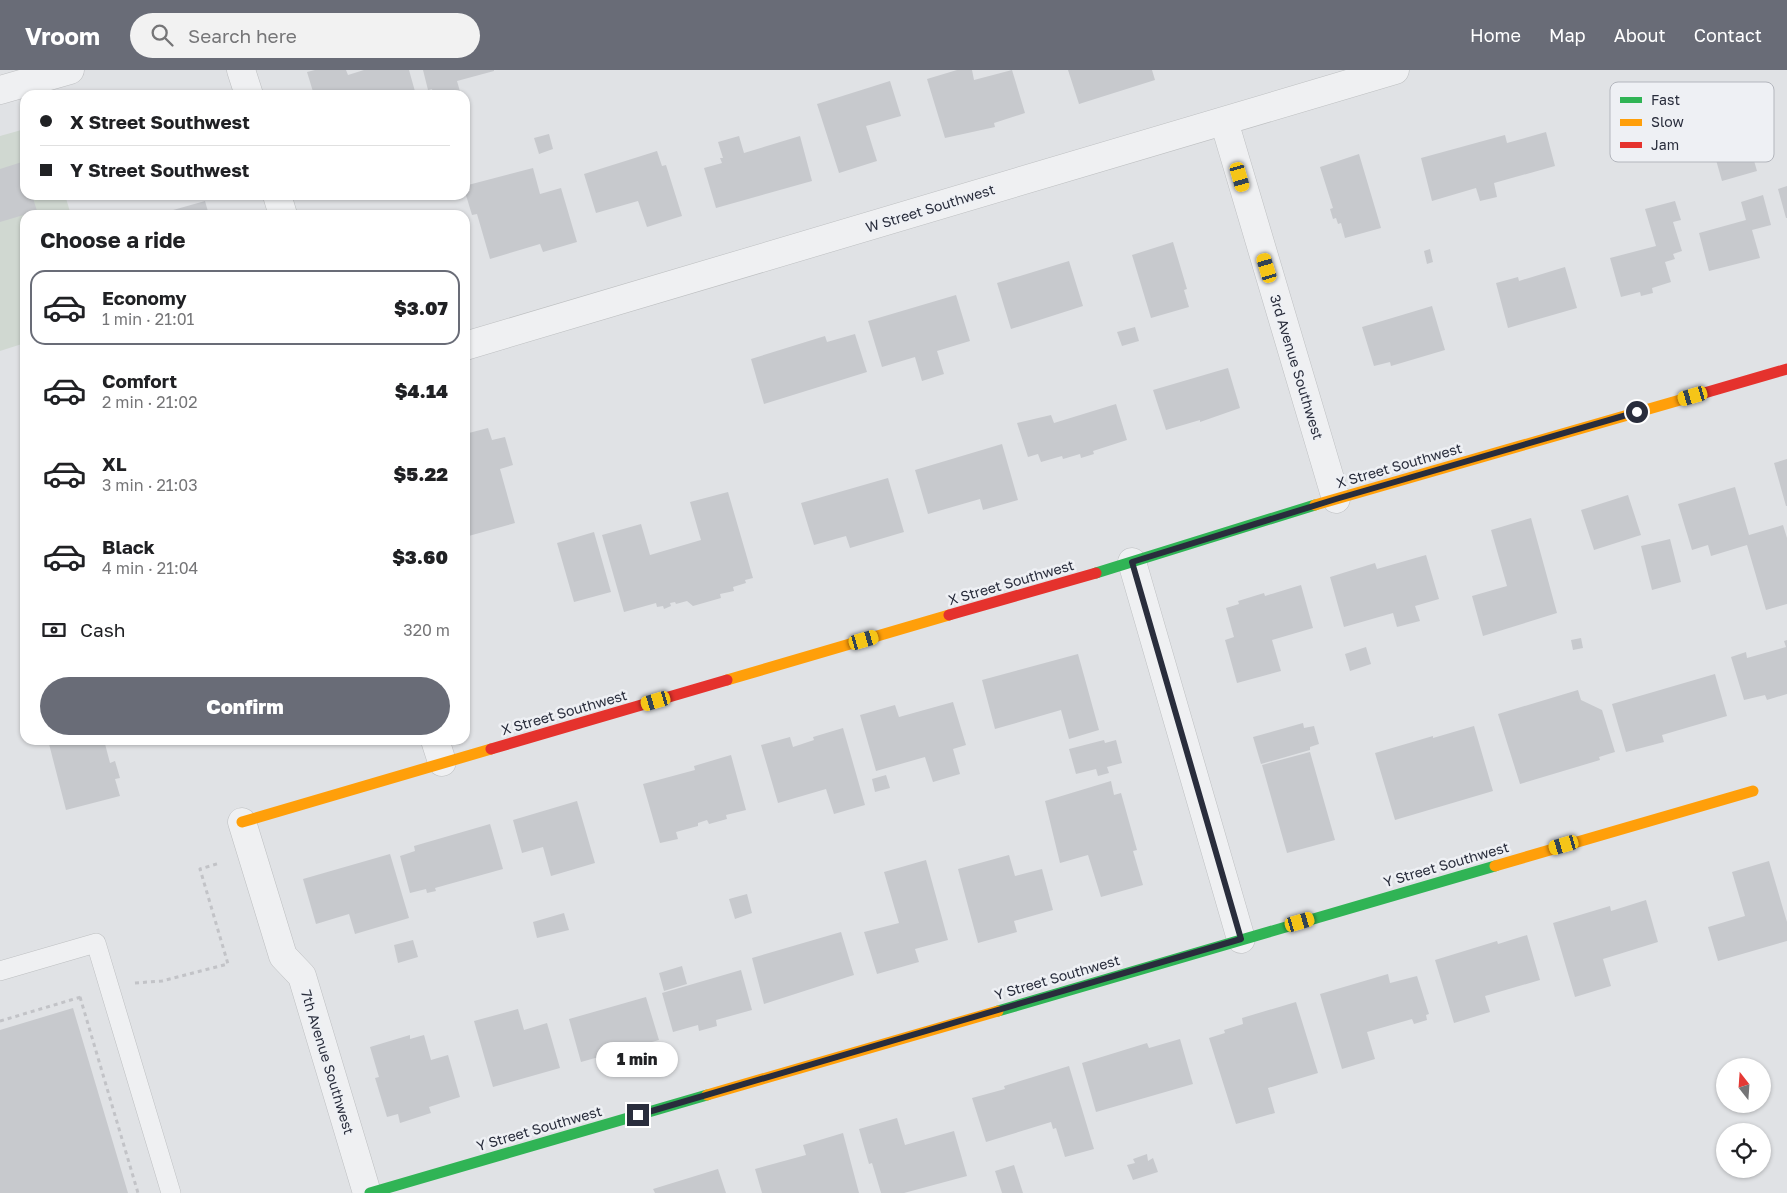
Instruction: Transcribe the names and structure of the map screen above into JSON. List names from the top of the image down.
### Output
{
  "streets": {
    "street": [
      "W Street Southwest",
      "3rd Avenue Southwest",
      "X Street Southwest",
      "Y Street Southwest",
      "7th Avenue Southwest"
    ]
  },
  "crossings": [
    ["W Street Southwest", "3rd Avenue Southwest"],
    ["3rd Avenue Southwest", "X Street Southwest"],
    ["X Street Southwest", "7th Avenue Southwest"],
    ["Y Street Southwest", "7th Avenue Southwest"]
  ],
  "legend": ["Fast", "Slow", "Jam"],
  "north": "top",
  "page": {
    "header": "Vroom",
    "search": "Search here",
    "nav": [
      "Home",
      "Map",
      "About",
      "Contact"
    ],
    "banner": ["X Street Southwest", "Y Street Southwest"],
    "heading": "Choose a ride",
    "list": [
      {
        "name": "Economy",
        "note": "1 min · 21:01",
        "value": "$3.07"
      },
      {
        "name": "Comfort",
        "note": "2 min · 21:02",
        "value": "$4.14"
      },
      {
        "name": "XL",
        "note": "3 min · 21:03",
        "value": "$5.22"
      },
      {
        "name": "Black",
        "note": "4 min · 21:04",
        "value": "$3.60"
      }
    ],
    "pay": ["Cash", "320 m"],
    "buttons": "Confirm",
    "bubble": "1 min"
  }
}
